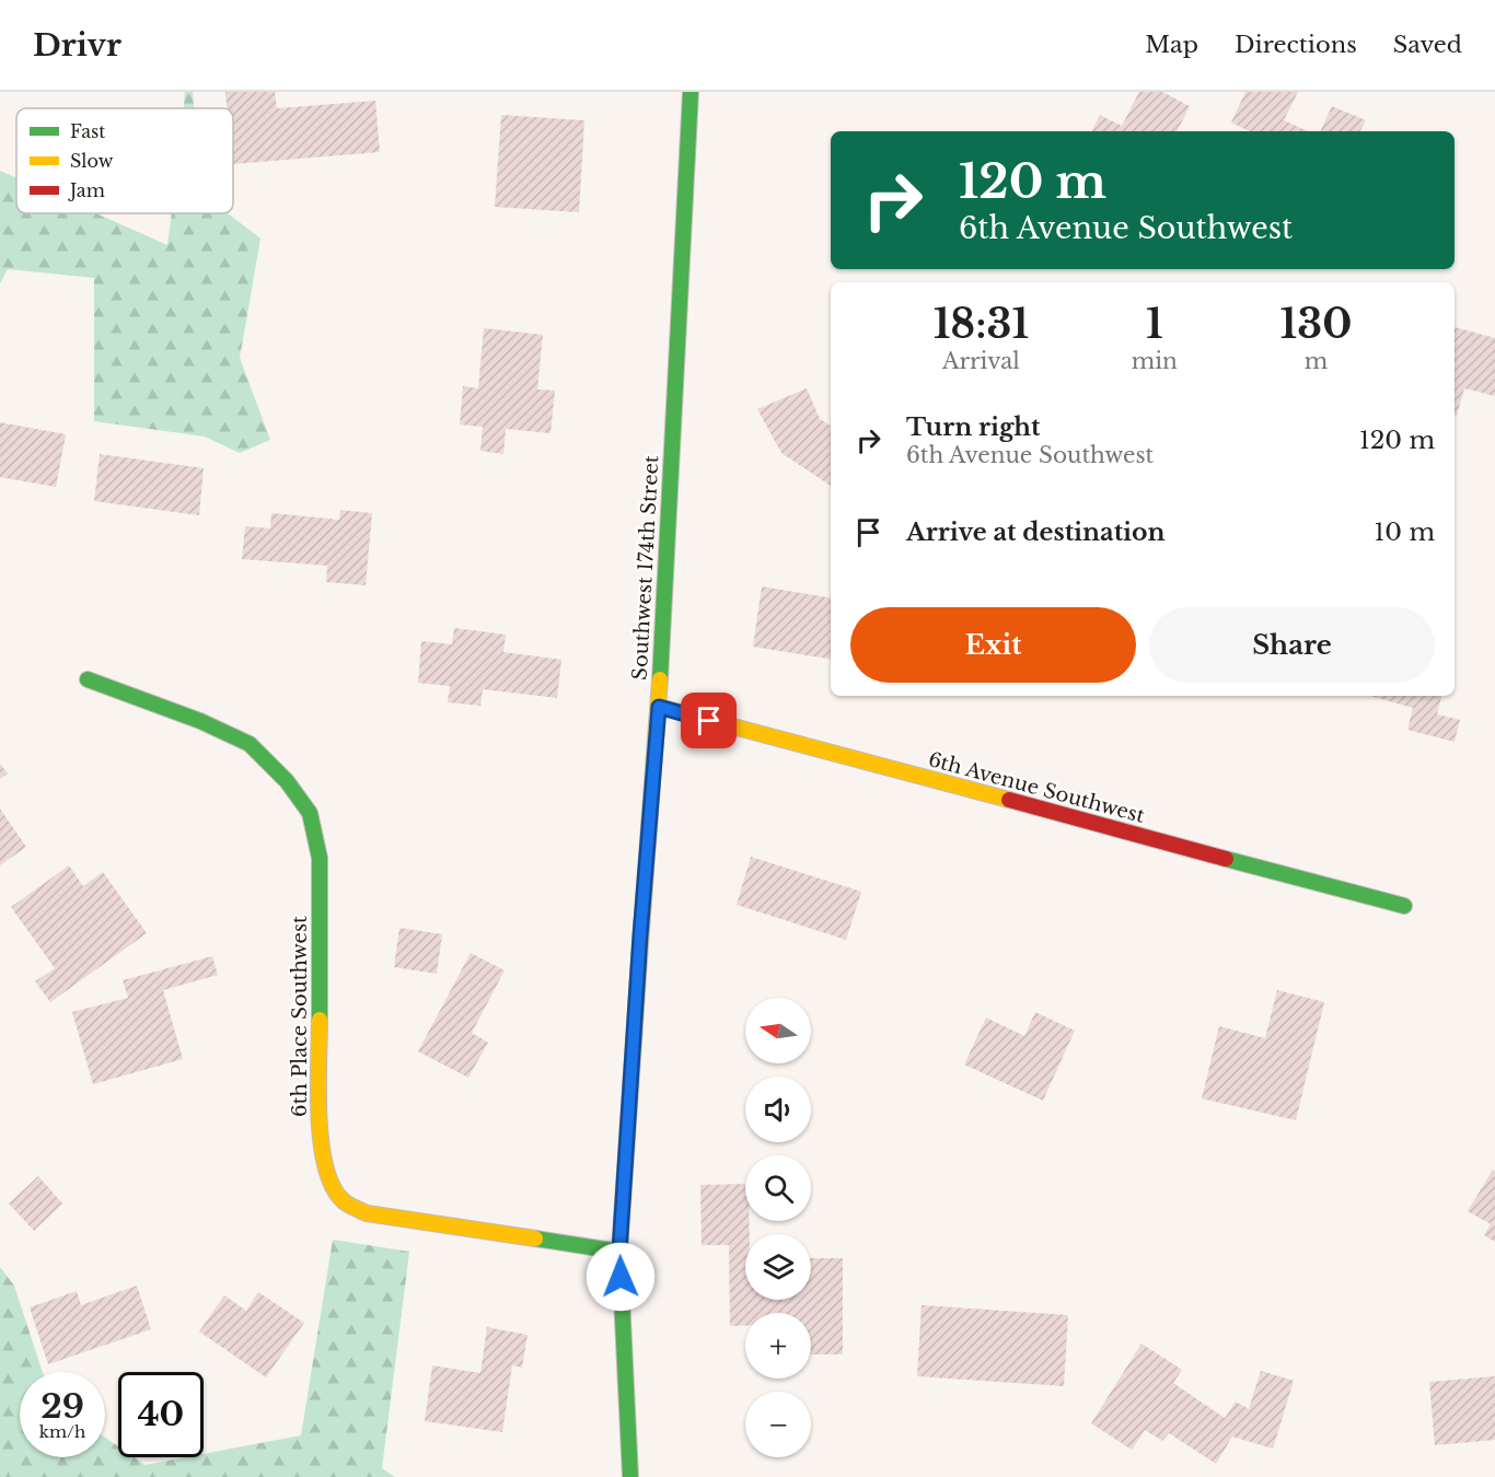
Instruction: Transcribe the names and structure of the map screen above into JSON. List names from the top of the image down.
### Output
{
  "streets": {
    "street": ["Southwest 174th Street", "6th Avenue Southwest", "6th Place Southwest"]
  },
  "crossings": [
    ["Southwest 174th Street", "6th Avenue Southwest"],
    ["Southwest 174th Street", "6th Place Southwest"]
  ],
  "legend": ["Fast", "Slow", "Jam"],
  "north": "left",
  "page": {
    "header": "Drivr",
    "nav": ["Map", "Directions", "Saved"],
    "turn": ["120 m", "6th Avenue Southwest"],
    "eta": [
      "18:31",
      "Arrival",
      "1",
      "min",
      "130",
      "m"
    ],
    "list": [
      {
        "name": "Turn right",
        "note": "6th Avenue Southwest",
        "value": "120 m"
      },
      {
        "name": "Arrive at destination",
        "value": "10 m"
      }
    ],
    "buttons": ["Exit", "Share"],
    "map_buttons": ["+", "−"],
    "speed": "29 km/h",
    "limit": "40"
  }
}
